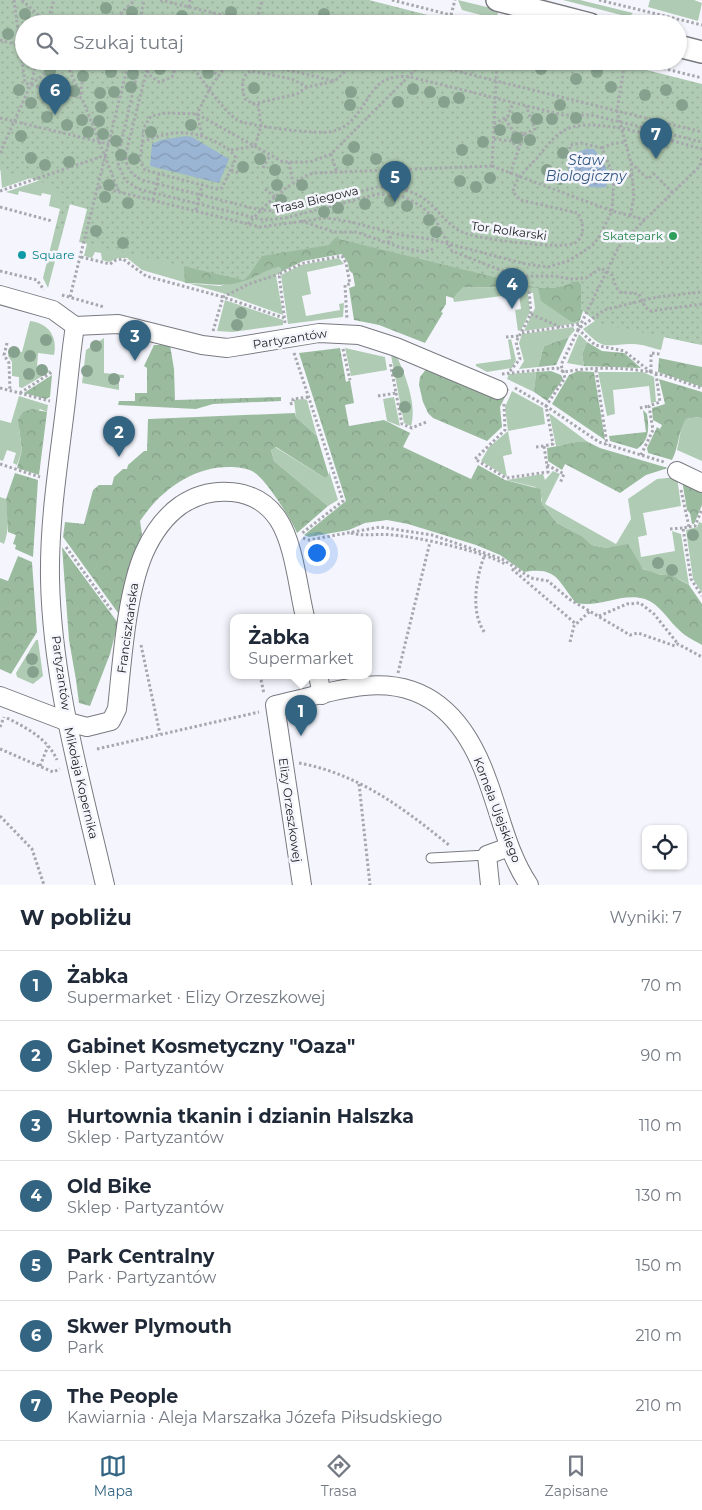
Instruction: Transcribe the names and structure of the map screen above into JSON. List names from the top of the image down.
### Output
{
  "streets": {
    "street": [
      "Partyzantów",
      "Franciszkańska",
      "Mikołaja Kopernika",
      "Elizy Orzeszkowej",
      "Kornela Ujejskiego"
    ],
    "path": ["Trasa Biegowa", "Tor Rolkarski"]
  },
  "crossings": [
    ["Partyzantów", "Franciszkańska"],
    ["Partyzantów", "Mikołaja Kopernika"],
    ["Franciszkańska", "Mikołaja Kopernika"],
    ["Elizy Orzeszkowej", "Kornela Ujejskiego"]
  ],
  "water": ["Staw Biologiczny"],
  "places": ["Skatepark", "Square"],
  "page": {
    "search": "Szukaj tutaj",
    "pins": [
      "6",
      "7",
      "5",
      "4",
      "3",
      "2",
      "1"
    ],
    "popup": ["Żabka", "Supermarket"],
    "heading": ["W pobliżu", "Wyniki: 7"],
    "list": [
      {
        "mark": "1",
        "name": "Żabka",
        "note": "Supermarket · Elizy Orzeszkowej",
        "value": "70 m"
      },
      {
        "mark": "2",
        "name": "Gabinet Kosmetyczny \"Oaza\"",
        "note": "Sklep · Partyzantów",
        "value": "90 m"
      },
      {
        "mark": "3",
        "name": "Hurtownia tkanin i dzianin Halszka",
        "note": "Sklep · Partyzantów",
        "value": "110 m"
      },
      {
        "mark": "4",
        "name": "Old Bike",
        "note": "Sklep · Partyzantów",
        "value": "130 m"
      },
      {
        "mark": "5",
        "name": "Park Centralny",
        "note": "Park · Partyzantów",
        "value": "150 m"
      },
      {
        "mark": "6",
        "name": "Skwer Plymouth",
        "note": "Park",
        "value": "210 m"
      },
      {
        "mark": "7",
        "name": "The People",
        "note": "Kawiarnia · Aleja Marszałka Józefa Piłsudskiego",
        "value": "210 m"
      }
    ],
    "nav": ["Mapa", "Trasa", "Zapisane"]
  }
}
